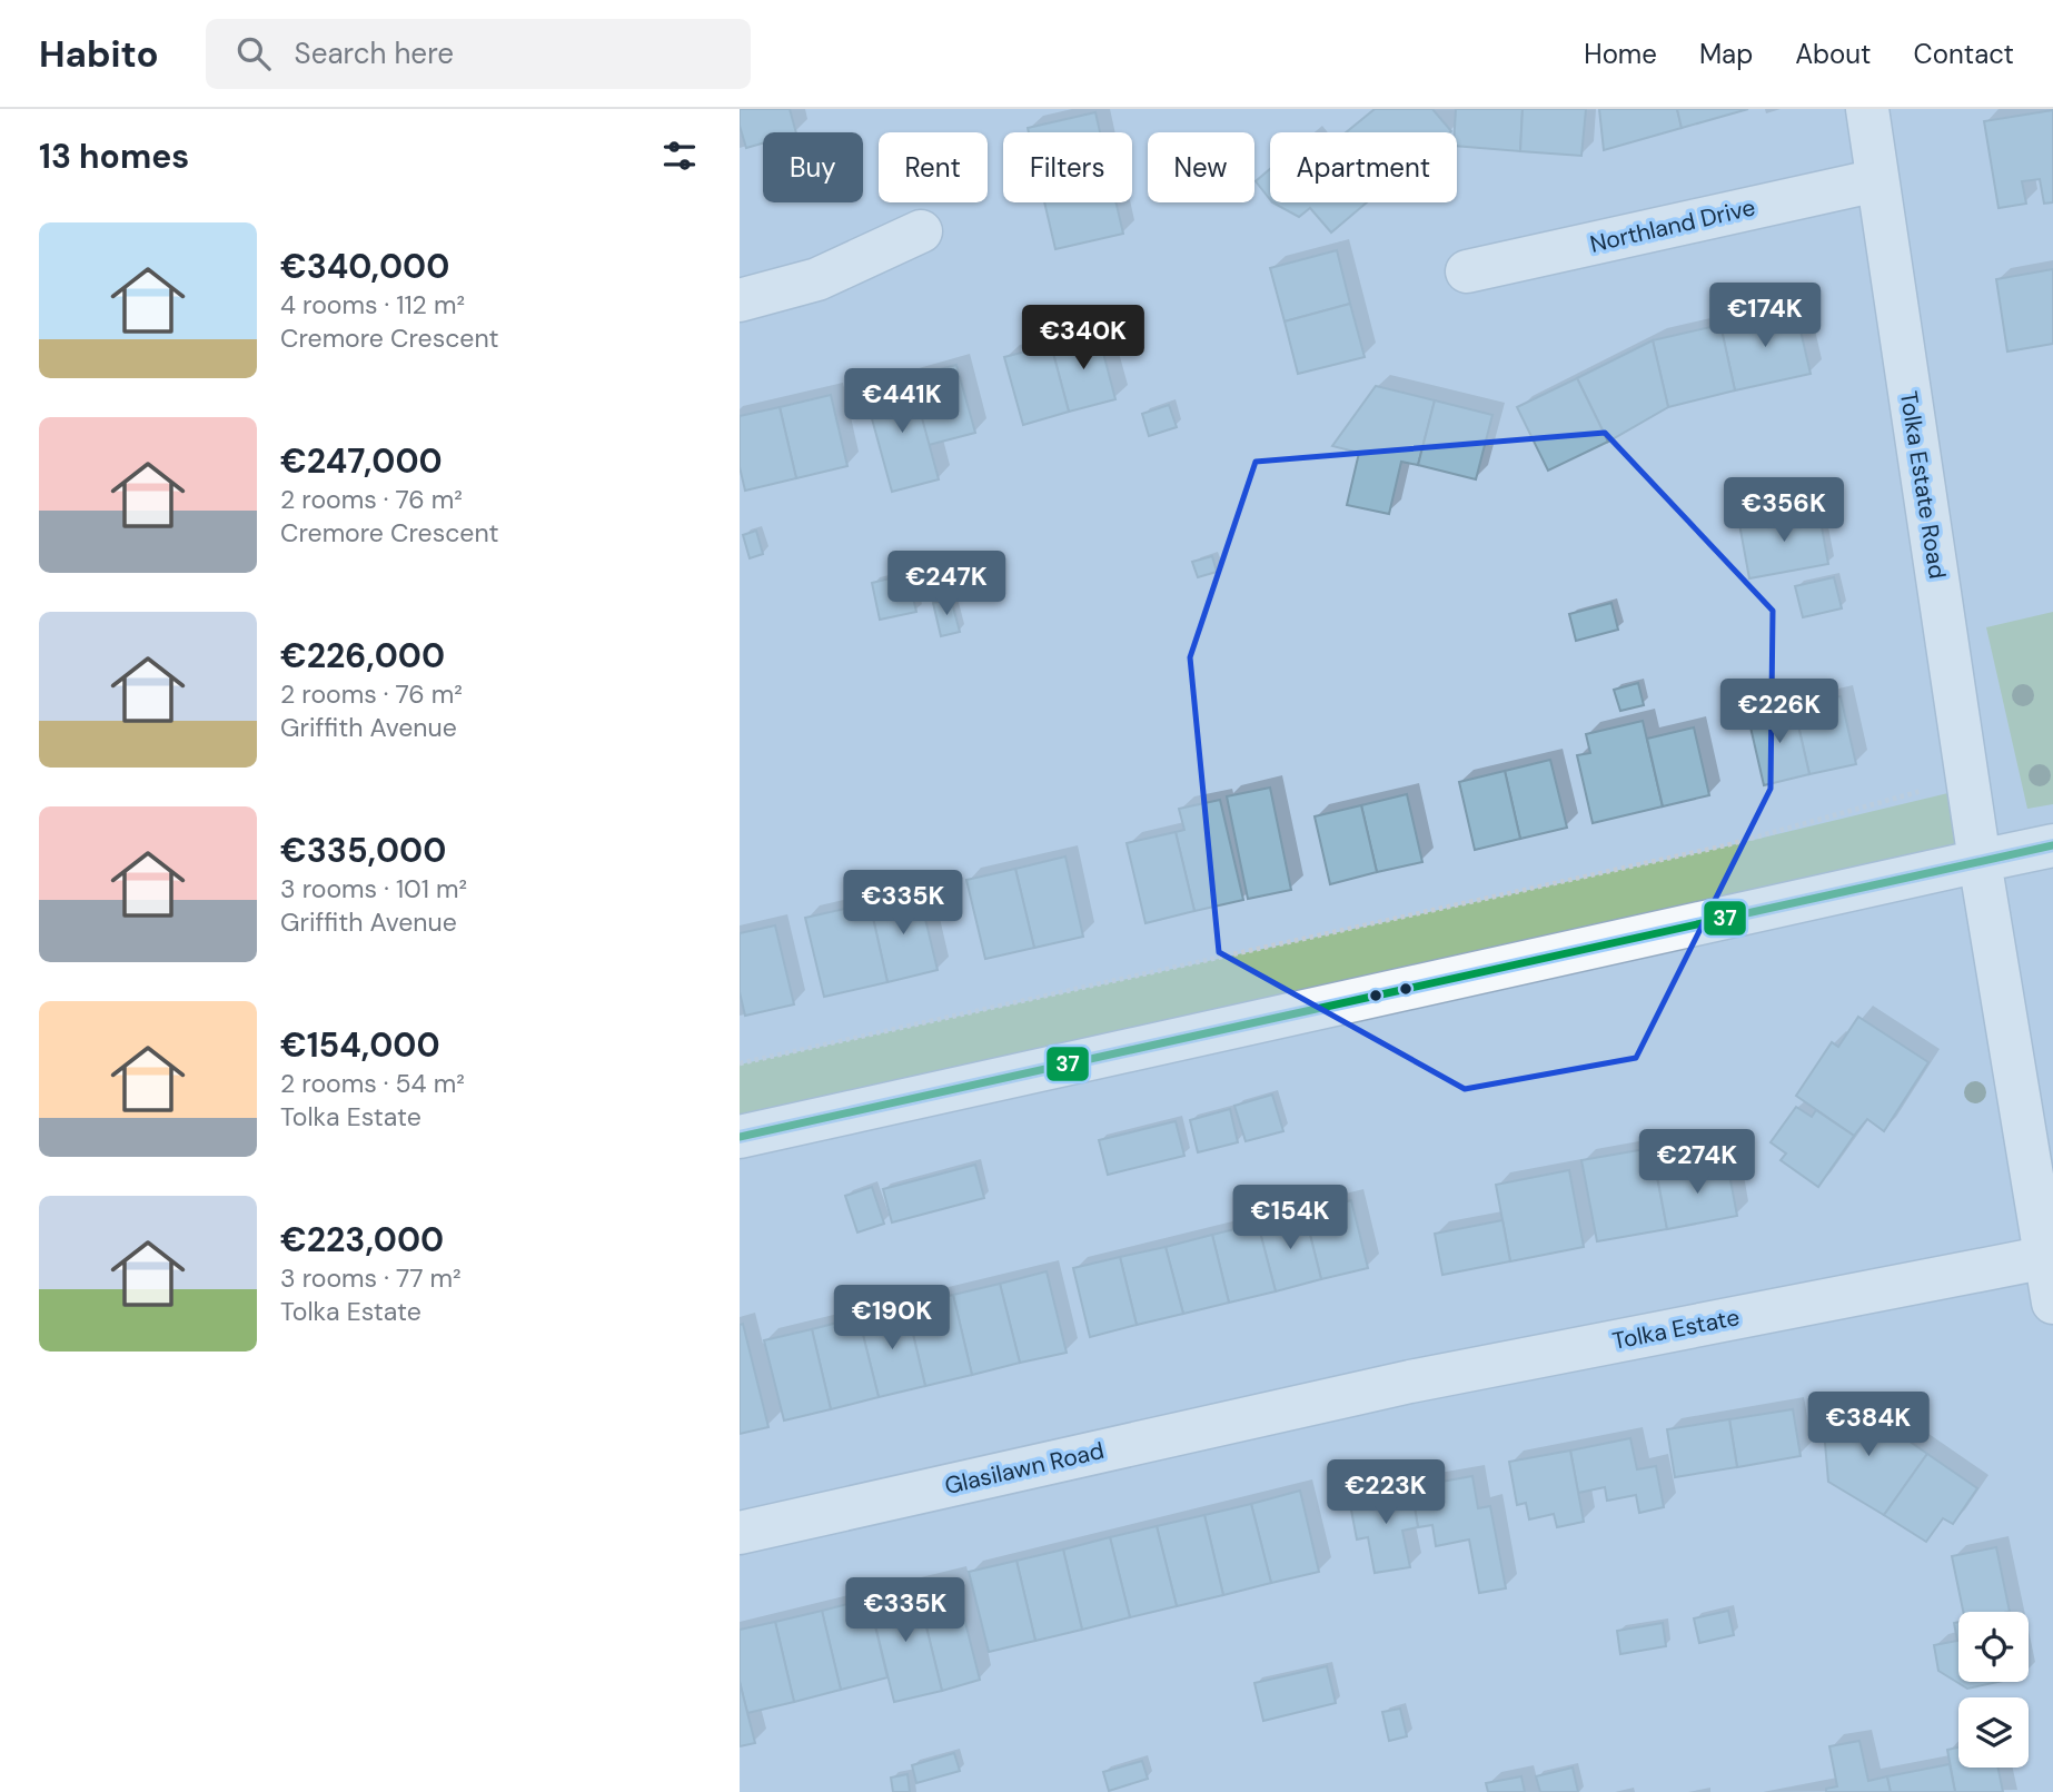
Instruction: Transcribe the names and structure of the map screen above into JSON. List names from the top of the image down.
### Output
{
  "streets": {
    "street": [
      "Northland Drive",
      "Tolka Estate Road",
      "Tolka Estate",
      "Glasilawn Road"
    ]
  },
  "crossings": [
    ["Northland Drive", "Tolka Estate Road"],
    ["Tolka Estate", "Glasilawn Road"]
  ],
  "lines": ["transit line 37"],
  "page": {
    "header": "Habito",
    "search": "Search here",
    "nav": [
      "Home",
      "Map",
      "About",
      "Contact"
    ],
    "heading": "13 homes",
    "chip": [
      "Buy",
      "Rent",
      "Filters",
      "New",
      "Apartment"
    ],
    "list": [
      {
        "name": "€340,000",
        "note": "4 rooms · 112 m² · Cremore Crescent"
      },
      {
        "name": "€247,000",
        "note": "2 rooms · 76 m² · Cremore Crescent"
      },
      {
        "name": "€226,000",
        "note": "2 rooms · 76 m² · Griffith Avenue"
      },
      {
        "name": "€335,000",
        "note": "3 rooms · 101 m² · Griffith Avenue"
      },
      {
        "name": "€154,000",
        "note": "2 rooms · 54 m² · Tolka Estate"
      },
      {
        "name": "€223,000",
        "note": "3 rooms · 77 m² · Tolka Estate"
      }
    ],
    "price": [
      "€174K",
      "€340K",
      "€441K",
      "€356K",
      "€247K",
      "€226K",
      "€335K",
      "€274K",
      "€154K",
      "€190K",
      "€384K",
      "€223K",
      "€335K"
    ]
  }
}
